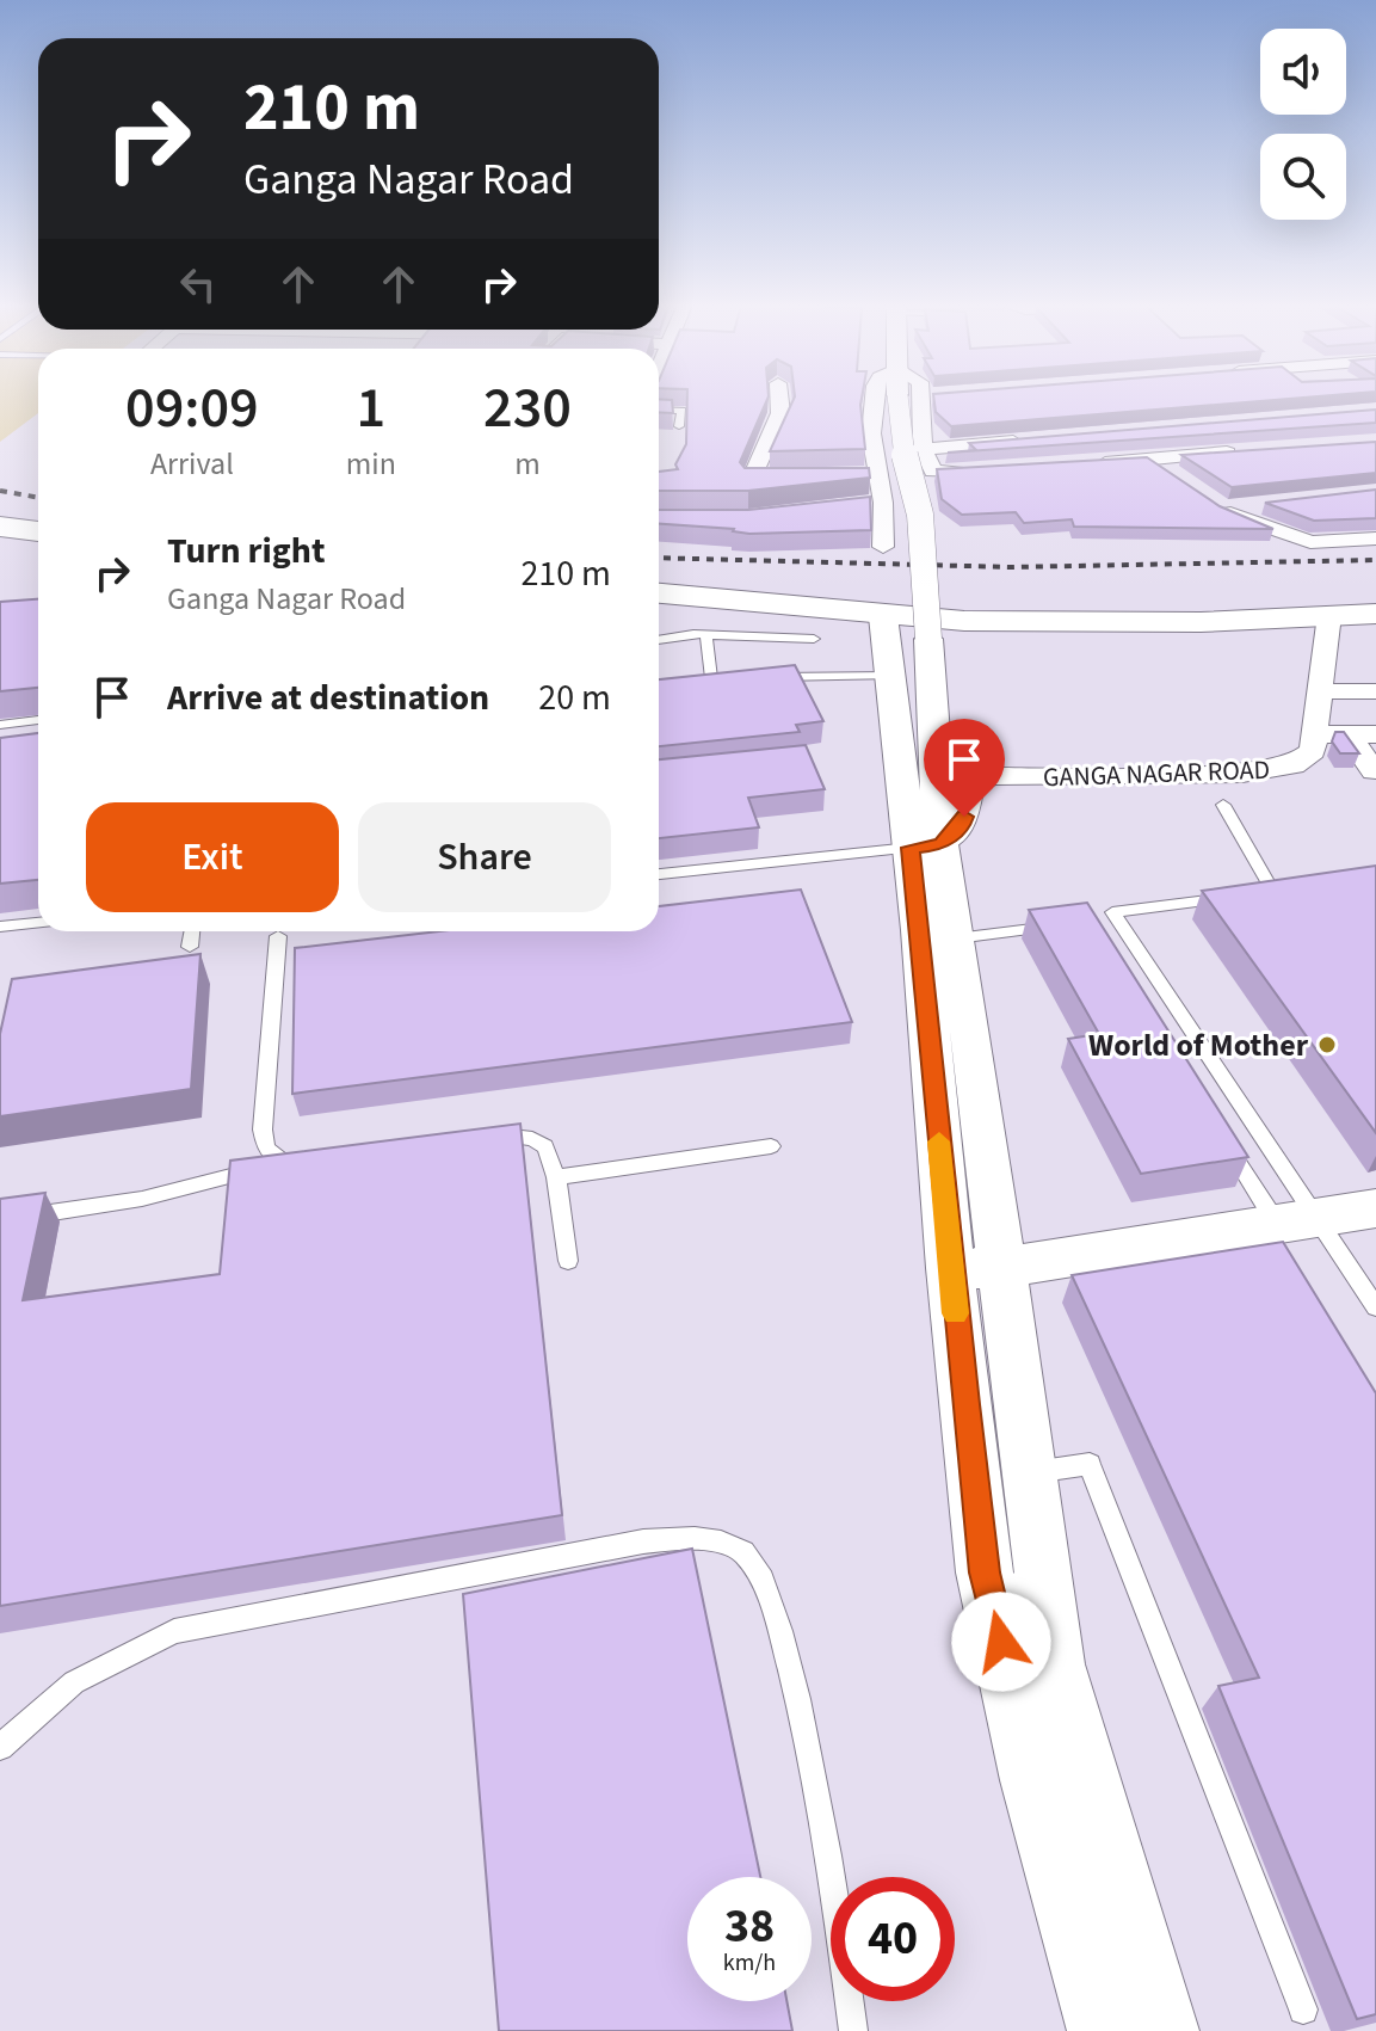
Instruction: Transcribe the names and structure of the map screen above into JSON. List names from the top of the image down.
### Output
{
  "streets": {
    "street": ["GANGA NAGAR ROAD"]
  },
  "places": ["World of Mother"],
  "page": {
    "turn": ["210 m", "Ganga Nagar Road"],
    "eta": [
      "09:09",
      "Arrival",
      "1",
      "min",
      "230",
      "m"
    ],
    "list": [
      {
        "name": "Turn right",
        "note": "Ganga Nagar Road",
        "value": "210 m"
      },
      {
        "name": "Arrive at destination",
        "value": "20 m"
      }
    ],
    "buttons": ["Exit", "Share"],
    "speed": "38 km/h",
    "limit": "40"
  }
}
